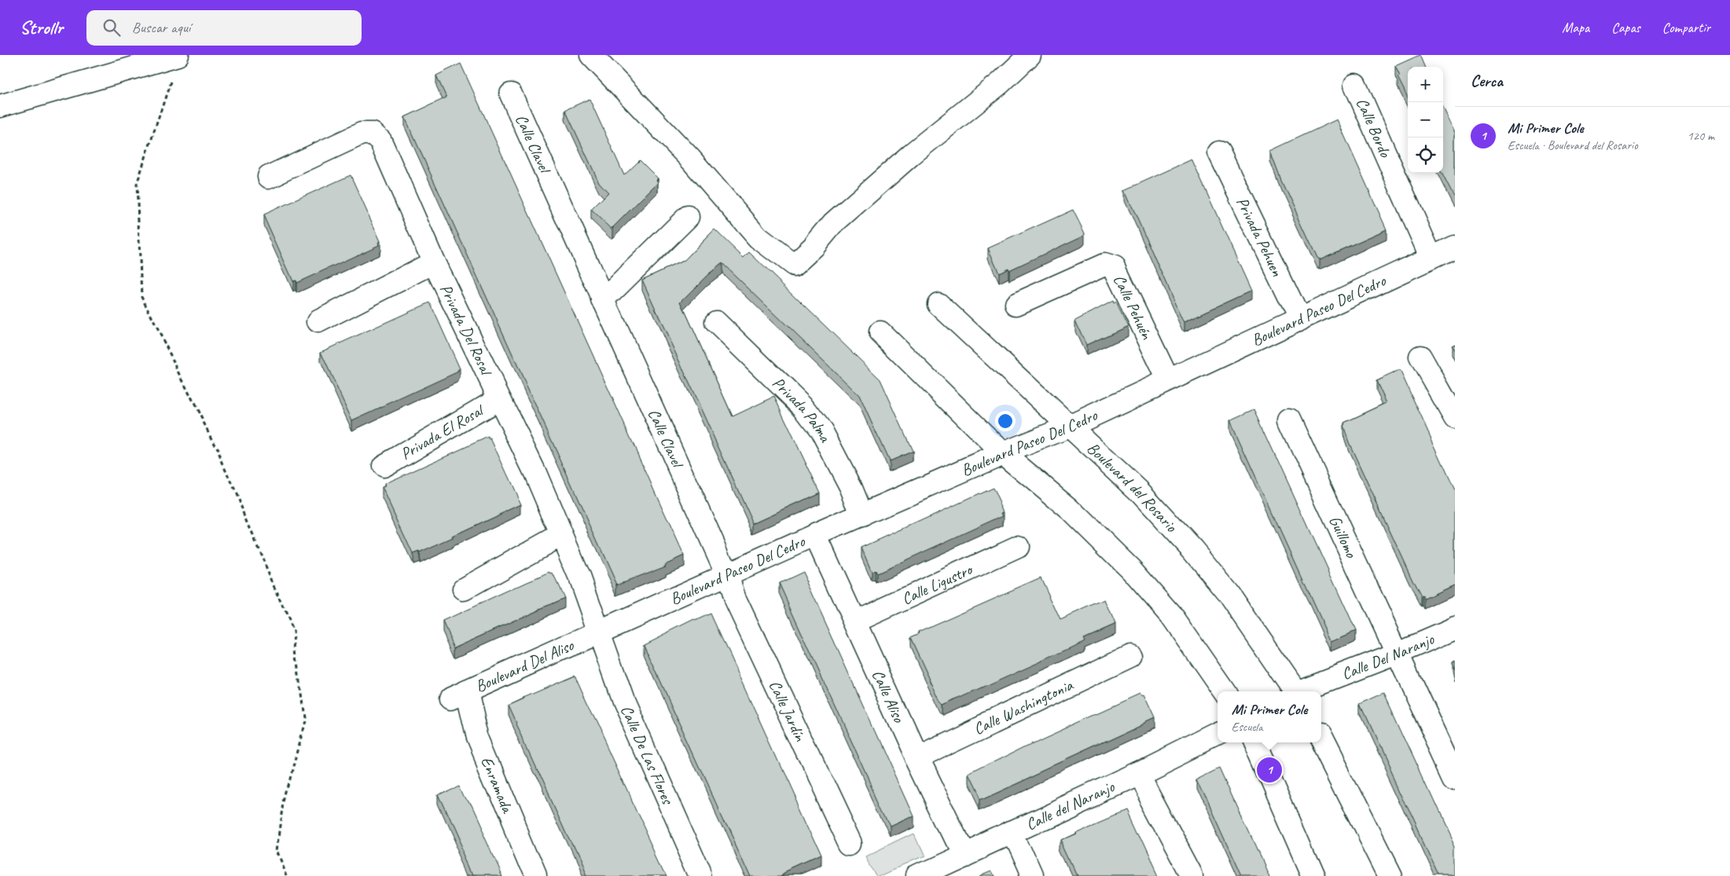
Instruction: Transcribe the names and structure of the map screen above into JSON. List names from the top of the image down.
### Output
{
  "streets": {
    "street": [
      "Calle Bordo",
      "Calle Clavel",
      "Privada Pehuen",
      "Calle Pehuén",
      "Boulevard Paseo Del Cedro",
      "Privada Del Rosal",
      "Privada Palma",
      "Privada El Rosal",
      "Boulevard del Rosario",
      "Guillomo",
      "Calle Ligustro",
      "Calle Del Naranjo",
      "Boulevard Del Aliso",
      "Calle Aliso",
      "Calle Washingtonia",
      "Calle Jardín",
      "Calle De Las Flores",
      "Enramada",
      "Calle del Naranjo"
    ]
  },
  "crossings": [
    ["Calle Bordo", "Boulevard Paseo Del Cedro"],
    ["Calle Clavel", "Boulevard Paseo Del Cedro"],
    ["Calle Clavel", "Calle Jardín"],
    ["Privada Pehuen", "Boulevard Paseo Del Cedro"],
    ["Calle Pehuén", "Boulevard Paseo Del Cedro"],
    ["Boulevard Paseo Del Cedro", "Privada Del Rosal"],
    ["Boulevard Paseo Del Cedro", "Privada Palma"],
    ["Boulevard Paseo Del Cedro", "Boulevard del Rosario"],
    ["Boulevard Paseo Del Cedro", "Boulevard Del Aliso"],
    ["Boulevard Paseo Del Cedro", "Calle Aliso"],
    ["Boulevard Paseo Del Cedro", "Calle Jardín"],
    ["Boulevard Paseo Del Cedro", "Calle De Las Flores"],
    ["Privada Del Rosal", "Privada El Rosal"],
    ["Privada Del Rosal", "Boulevard Del Aliso"],
    ["Privada Del Rosal", "Calle De Las Flores"],
    ["Guillomo", "Calle Del Naranjo"],
    ["Calle Ligustro", "Calle Aliso"],
    ["Boulevard Del Aliso", "Calle De Las Flores"],
    ["Boulevard Del Aliso", "Enramada"],
    ["Calle Aliso", "Calle Washingtonia"],
    ["Calle Aliso", "Calle del Naranjo"]
  ],
  "page": {
    "header": "Strollr",
    "search": "Buscar aquí",
    "nav": ["Mapa", "Capas", "Compartir"],
    "heading": "Cerca",
    "map_buttons": ["+", "−"],
    "list": [
      {
        "mark": "1",
        "name": "Mi Primer Cole",
        "note": "Escuela · Boulevard del Rosario",
        "value": "120 m"
      }
    ],
    "popup": ["Mi Primer Cole", "Escuela"],
    "pins": "1"
  }
}
